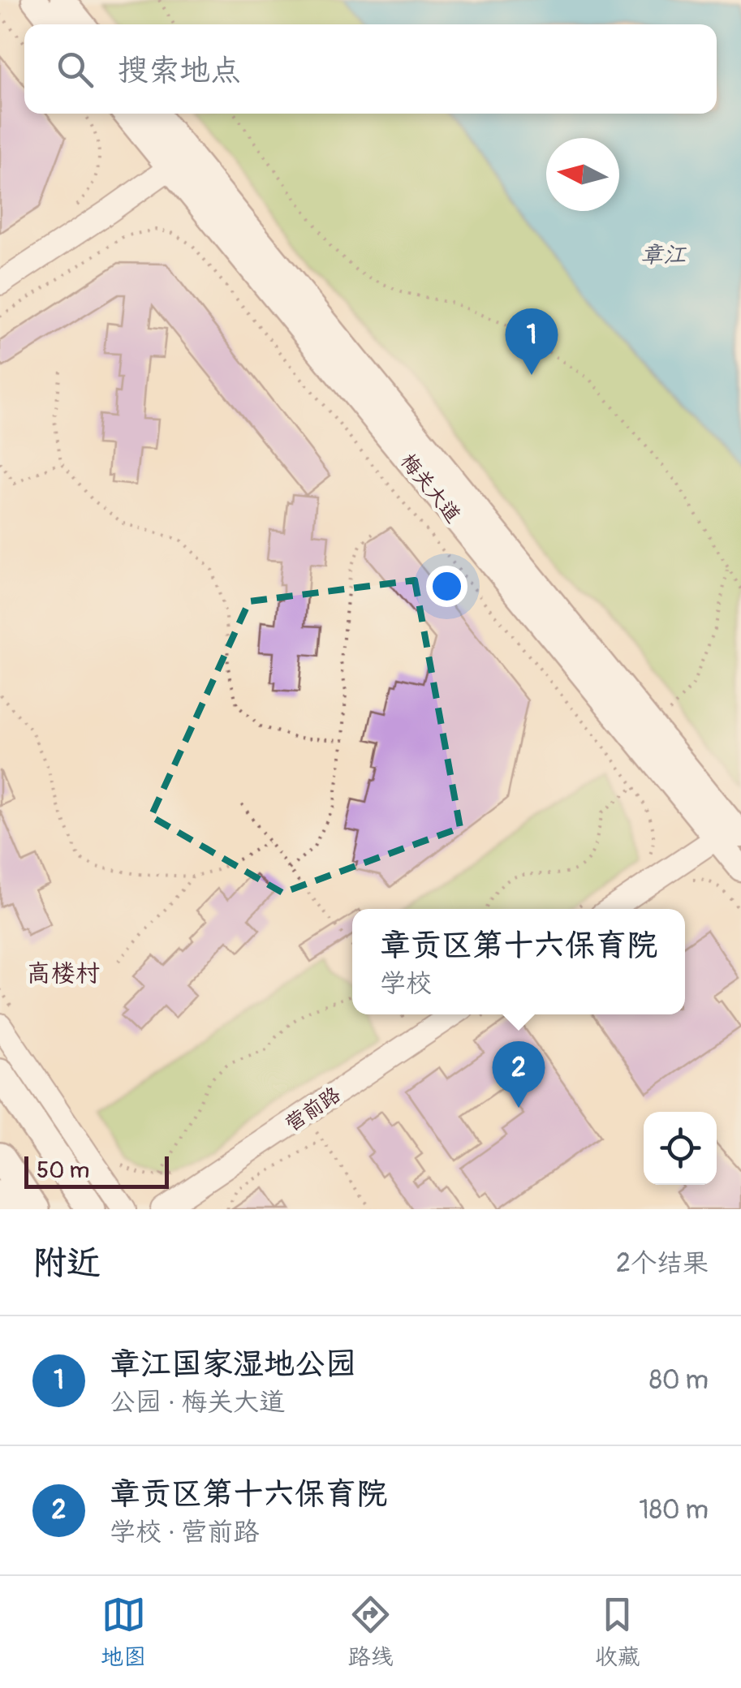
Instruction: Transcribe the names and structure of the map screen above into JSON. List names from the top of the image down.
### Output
{
  "streets": {
    "main road": ["梅关大道"],
    "street": ["营前路"]
  },
  "districts": ["高楼村"],
  "water": ["章江"],
  "scale_bar": "50 m",
  "north": "left",
  "page": {
    "search": "搜索地点",
    "pins": ["1", "2"],
    "popup": ["章贡区第十六保育院", "学校"],
    "scale": "50 m",
    "heading": ["附近", "2个结果"],
    "list": [
      {
        "mark": "1",
        "name": "章江国家湿地公园",
        "note": "公园 · 梅关大道",
        "value": "80 m"
      },
      {
        "mark": "2",
        "name": "章贡区第十六保育院",
        "note": "学校 · 营前路",
        "value": "180 m"
      }
    ],
    "nav": ["地图", "路线", "收藏"]
  }
}
